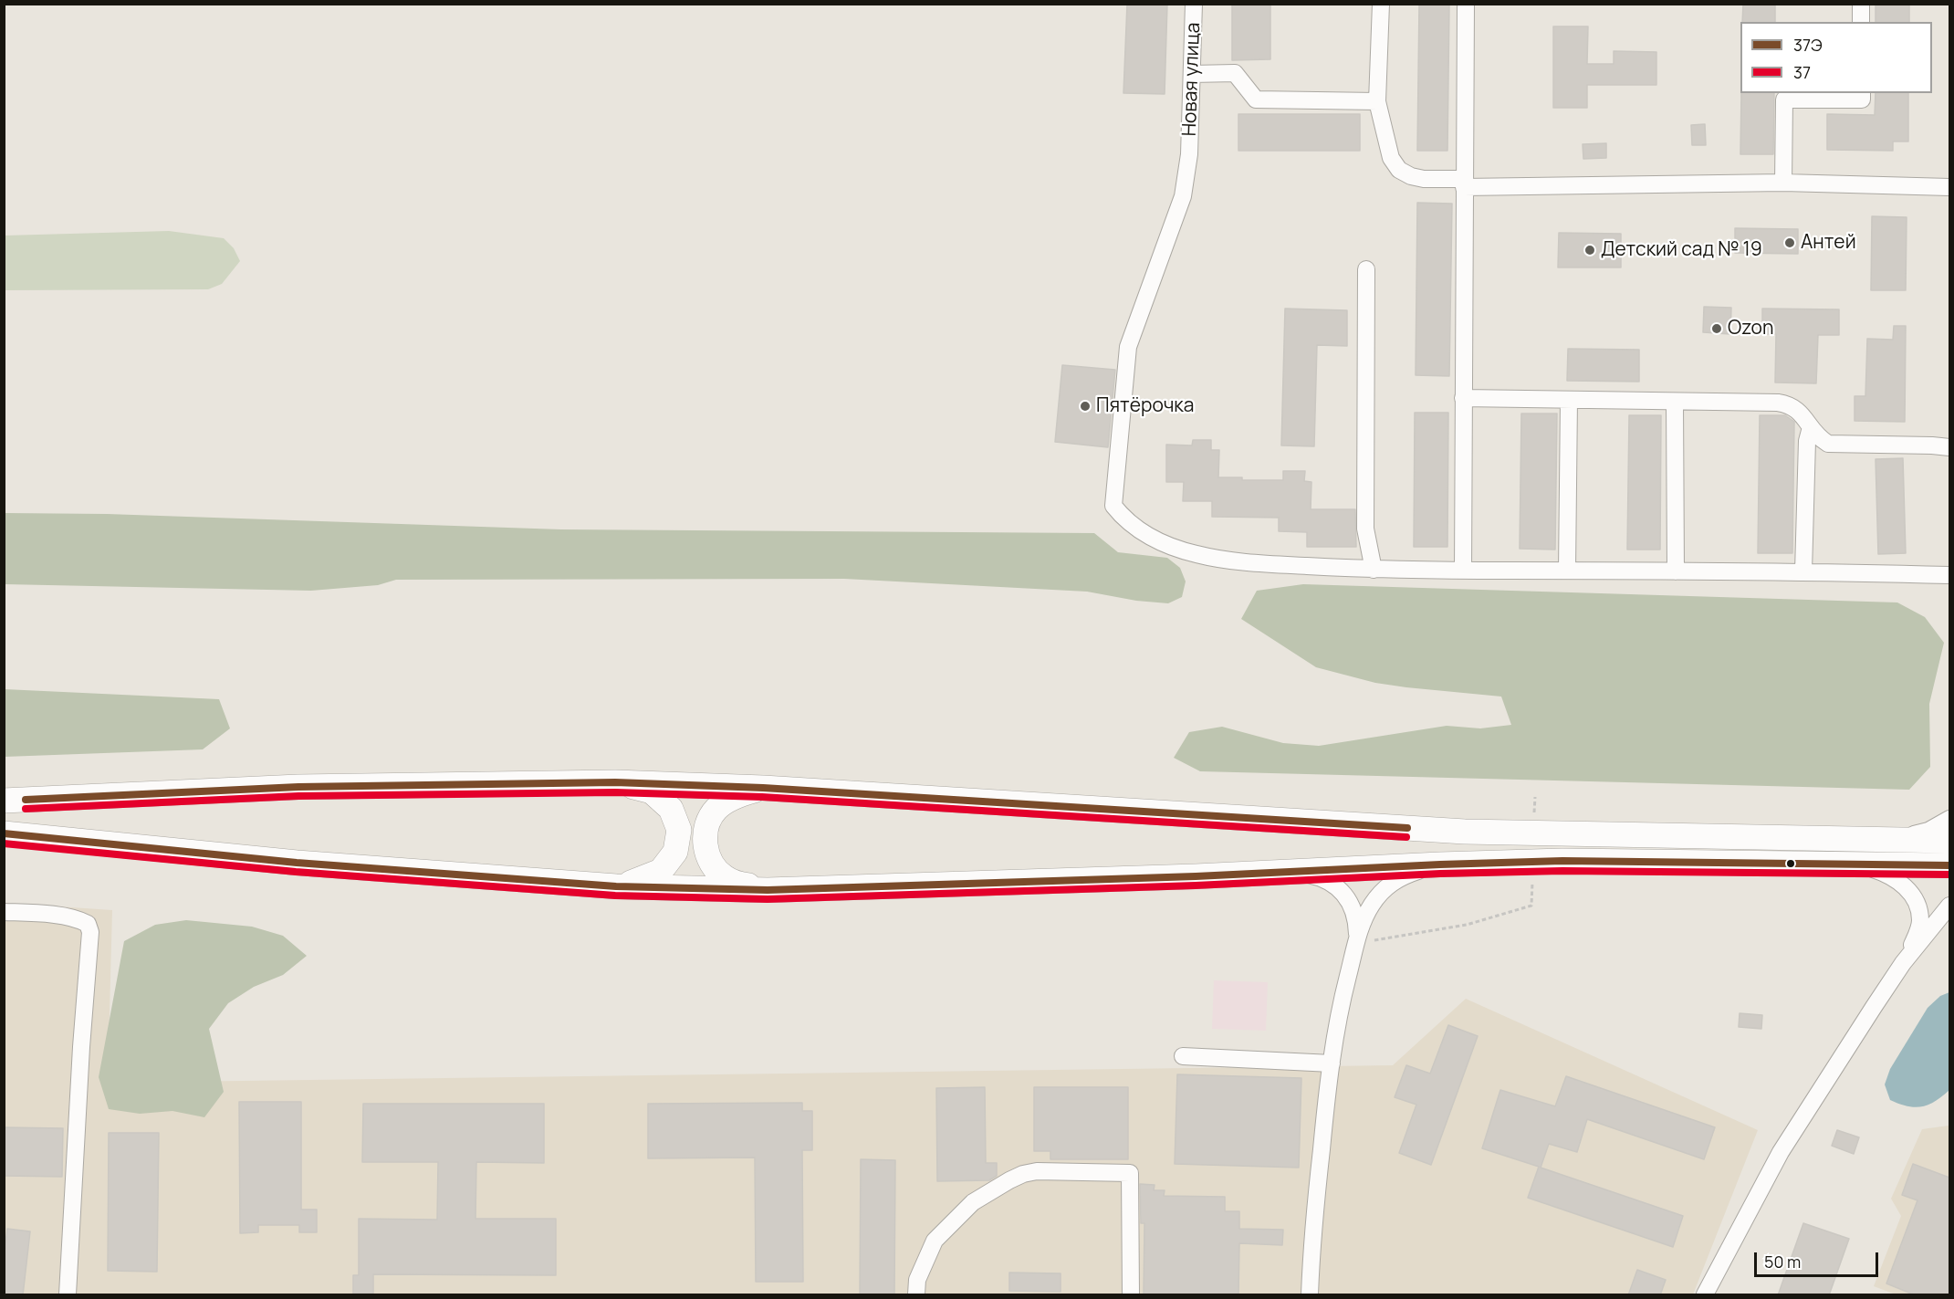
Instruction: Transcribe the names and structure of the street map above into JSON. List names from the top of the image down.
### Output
{
  "streets": {
    "street": ["Новая улица"]
  },
  "places": [
    "Антей",
    "Детский сад № 19",
    "Ozon",
    "Пятёрочка"
  ],
  "lines": ["transit line 37Э", "transit line 37"],
  "legend": ["37Э", "37"],
  "scale_bar": "50 m"
}
